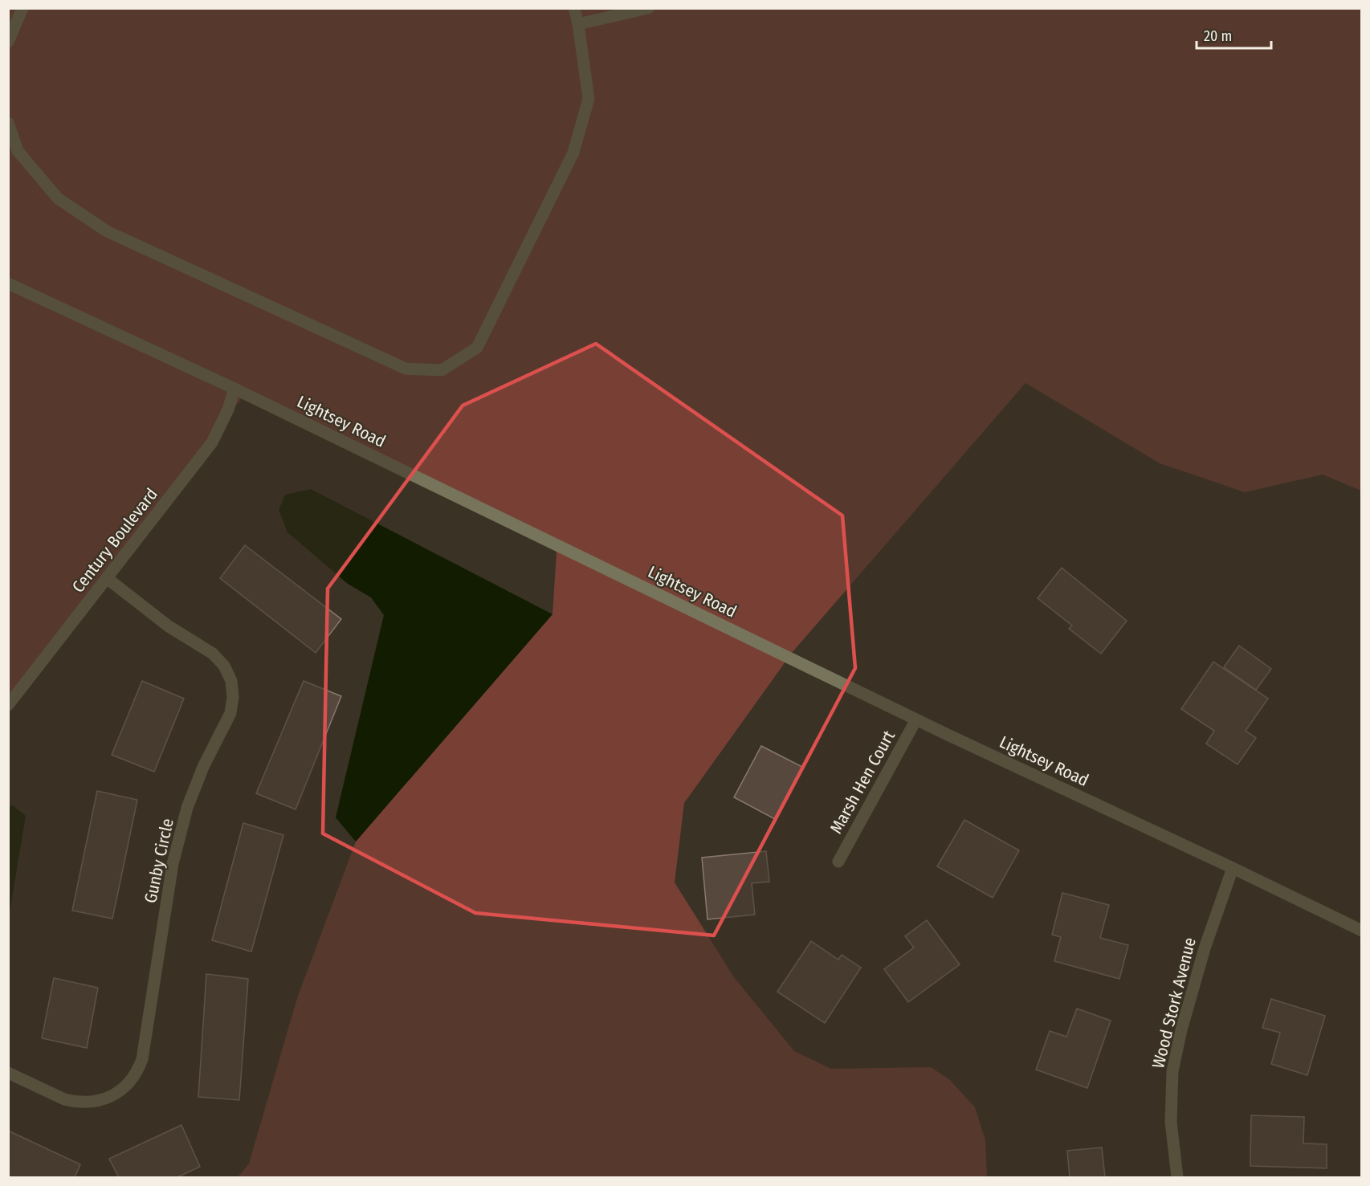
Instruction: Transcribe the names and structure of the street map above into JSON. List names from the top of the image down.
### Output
{
  "streets": {
    "street": [
      "Lightsey Road",
      "Century Boulevard",
      "Marsh Hen Court",
      "Gunby Circle",
      "Wood Stork Avenue"
    ]
  },
  "crossings": [
    ["Lightsey Road", "Century Boulevard"],
    ["Lightsey Road", "Marsh Hen Court"],
    ["Lightsey Road", "Wood Stork Avenue"],
    ["Century Boulevard", "Gunby Circle"]
  ],
  "scale_bar": "20 m"
}
